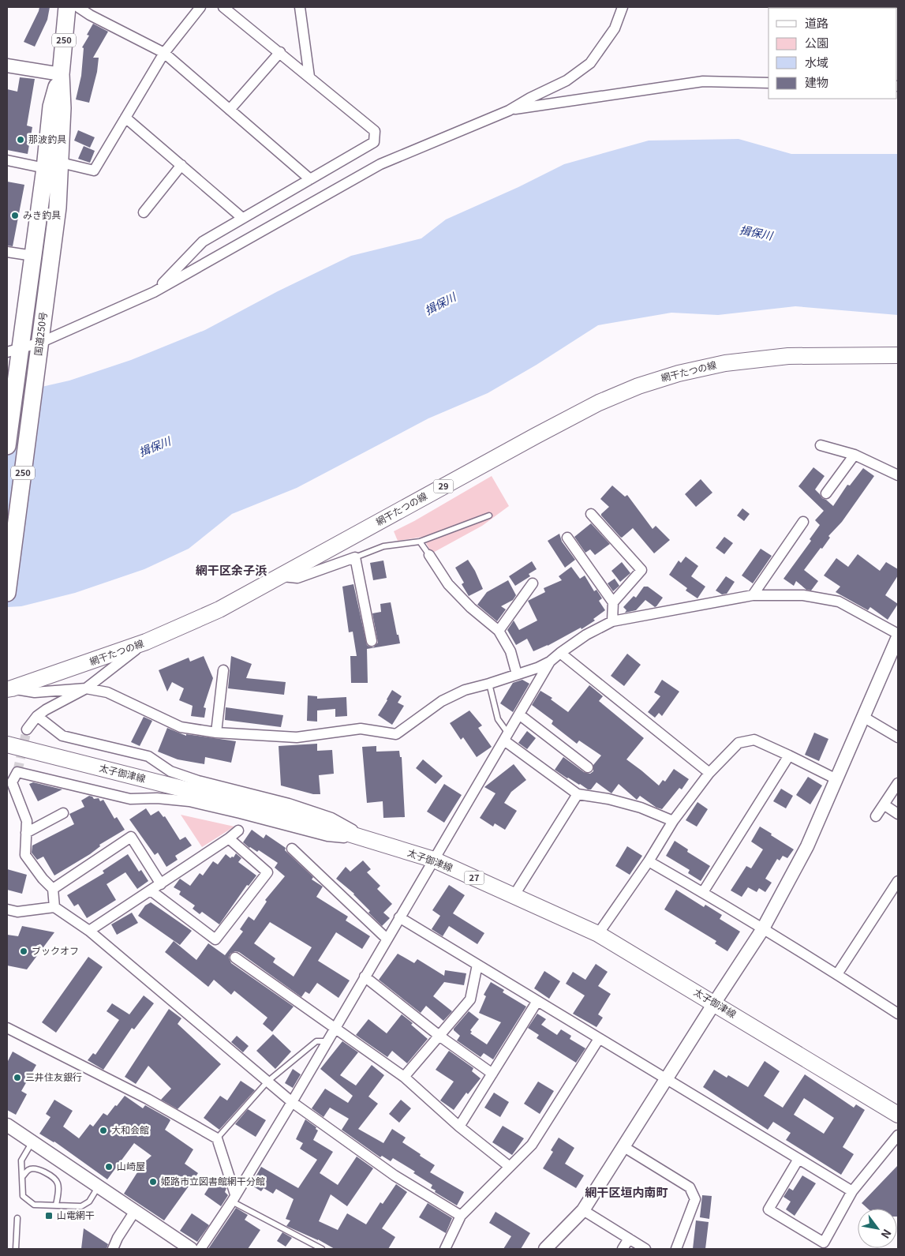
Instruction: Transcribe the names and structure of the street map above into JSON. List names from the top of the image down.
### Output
{
  "streets": {
    "highway": ["250", "国道250号"],
    "main road": [
      "網干たつの線",
      "29",
      "太子御津線",
      "27"
    ]
  },
  "districts": ["網干区余子浜", "網干区垣内南町"],
  "water": ["揖保川"],
  "places": {
    "other": [
      "那波釣具",
      "みき釣具",
      "ブックオフ",
      "三井住友銀行",
      "大和会館",
      "山崎屋",
      "姫路市立図書館網干分館"
    ],
    "transit": ["山電網干"]
  },
  "legend": [
    "道路",
    "公園",
    "水域",
    "建物"
  ],
  "north": "bottom right"
}
